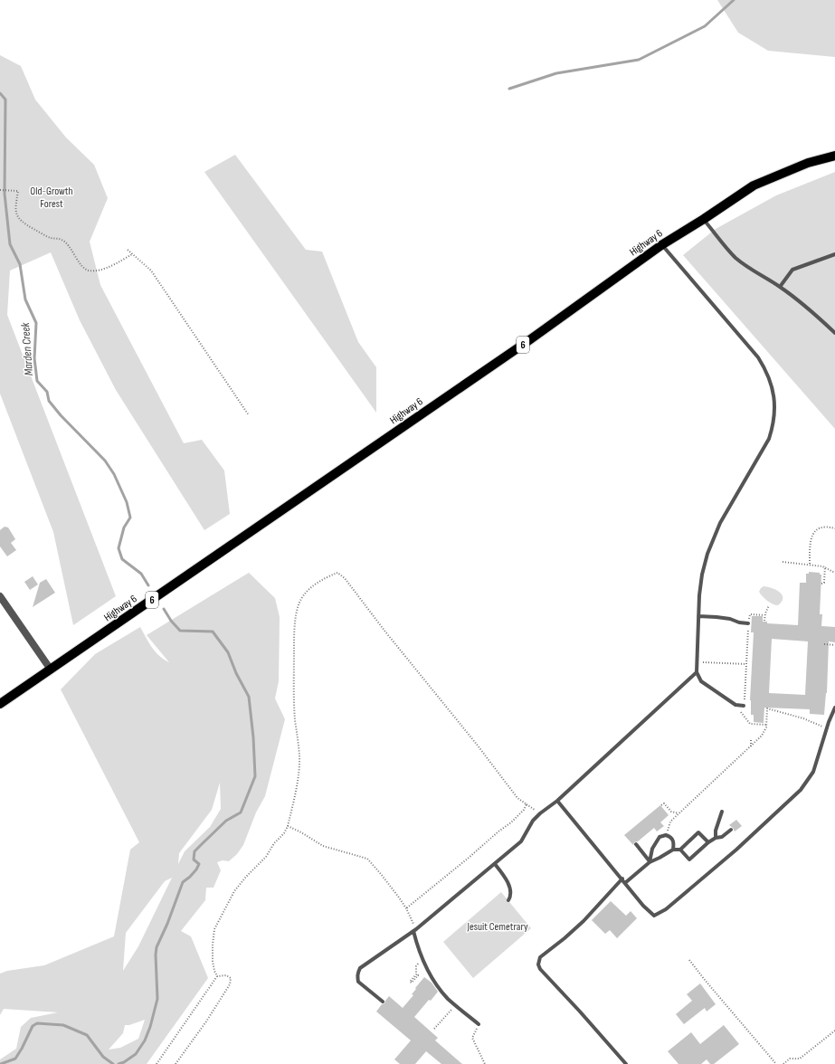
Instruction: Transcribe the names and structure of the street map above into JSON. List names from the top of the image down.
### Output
{
  "streets": {
    "main road": ["Highway 6", "6"]
  },
  "water": ["Marden Creek"],
  "parks": ["Old-Growth Forest", "Jesuit Cemetrary"]
}
